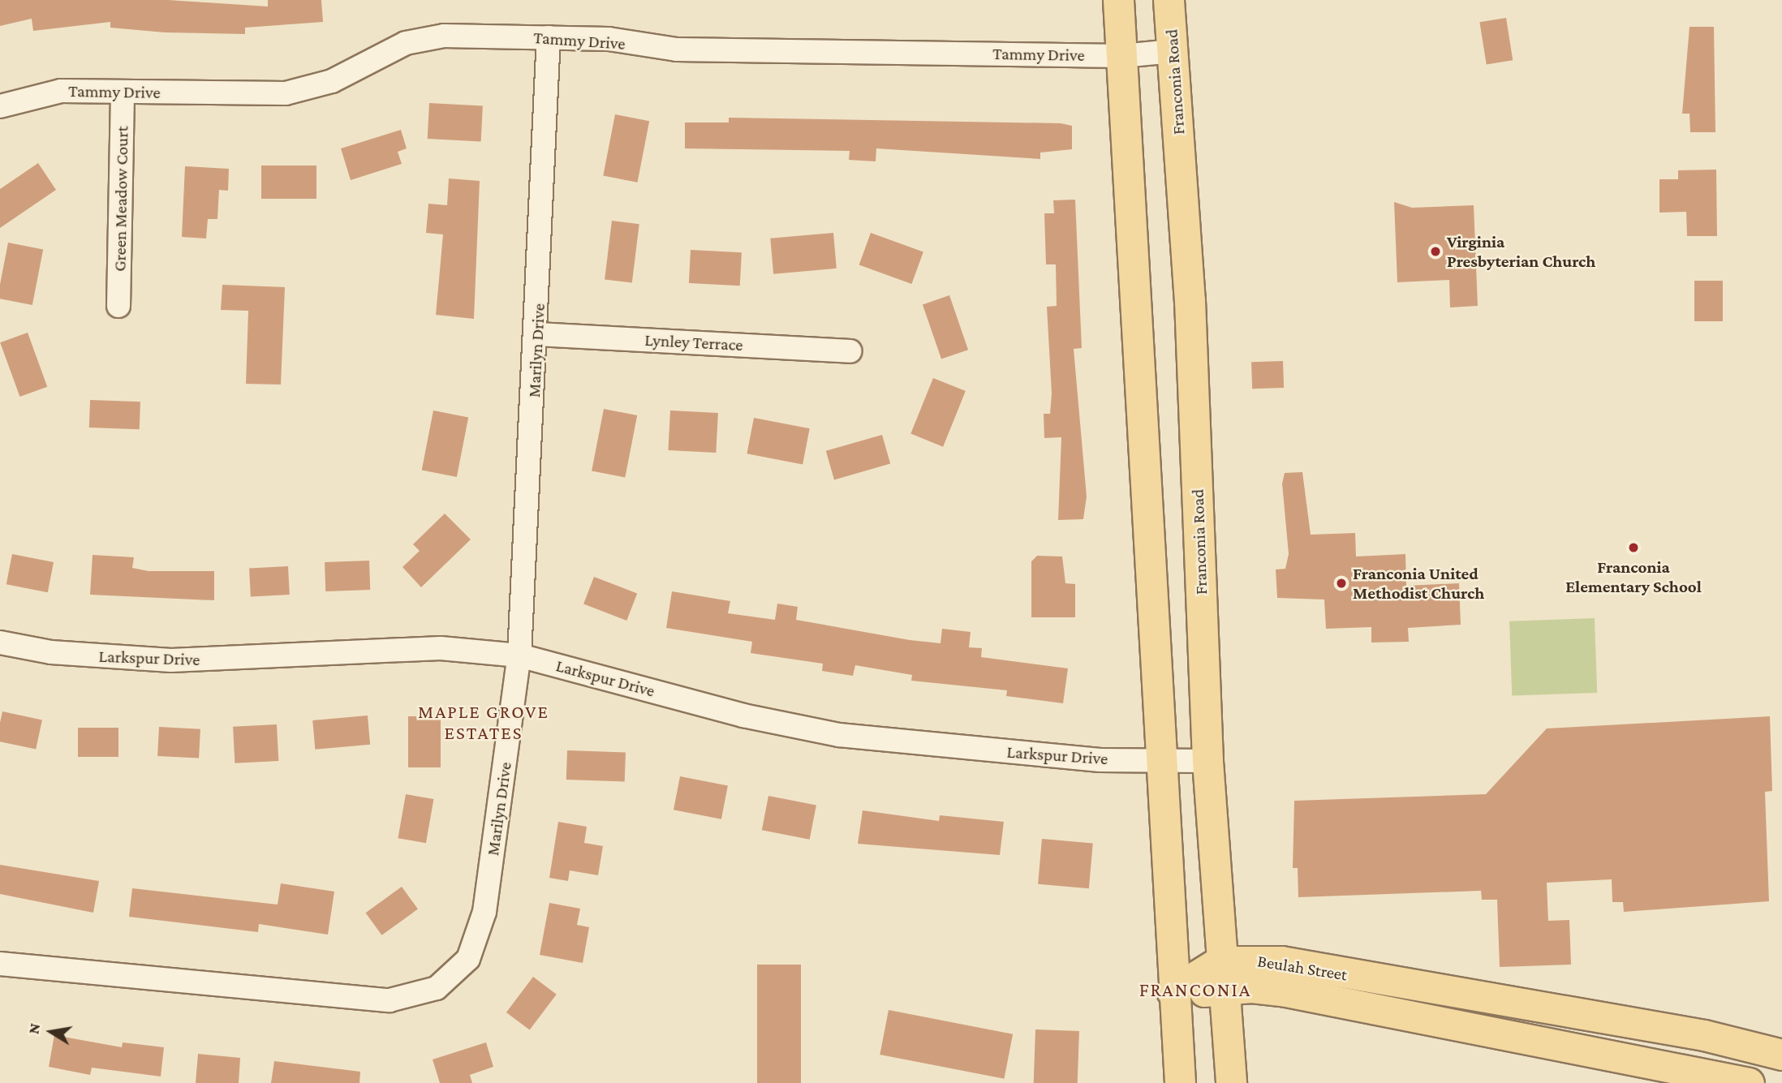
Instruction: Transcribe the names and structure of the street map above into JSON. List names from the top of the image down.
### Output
{
  "streets": {
    "main road": ["Franconia Road", "Beulah Street"],
    "street": [
      "Tammy Drive",
      "Green Meadow Court",
      "Lynley Terrace",
      "Marilyn Drive",
      "Larkspur Drive"
    ]
  },
  "crossings": [
    ["Tammy Drive", "Franconia Road"],
    ["Tammy Drive", "Green Meadow Court"],
    ["Tammy Drive", "Marilyn Drive"],
    ["Franconia Road", "Larkspur Drive"],
    ["Franconia Road", "Beulah Street"],
    ["Lynley Terrace", "Marilyn Drive"],
    ["Marilyn Drive", "Larkspur Drive"]
  ],
  "districts": ["MAPLE GROVE ESTATES", "FRANCONIA"],
  "places": ["Virginia Presbyterian Church", "Franconia Elementary School", "Franconia United Methodist Church"],
  "north": "left"
}
